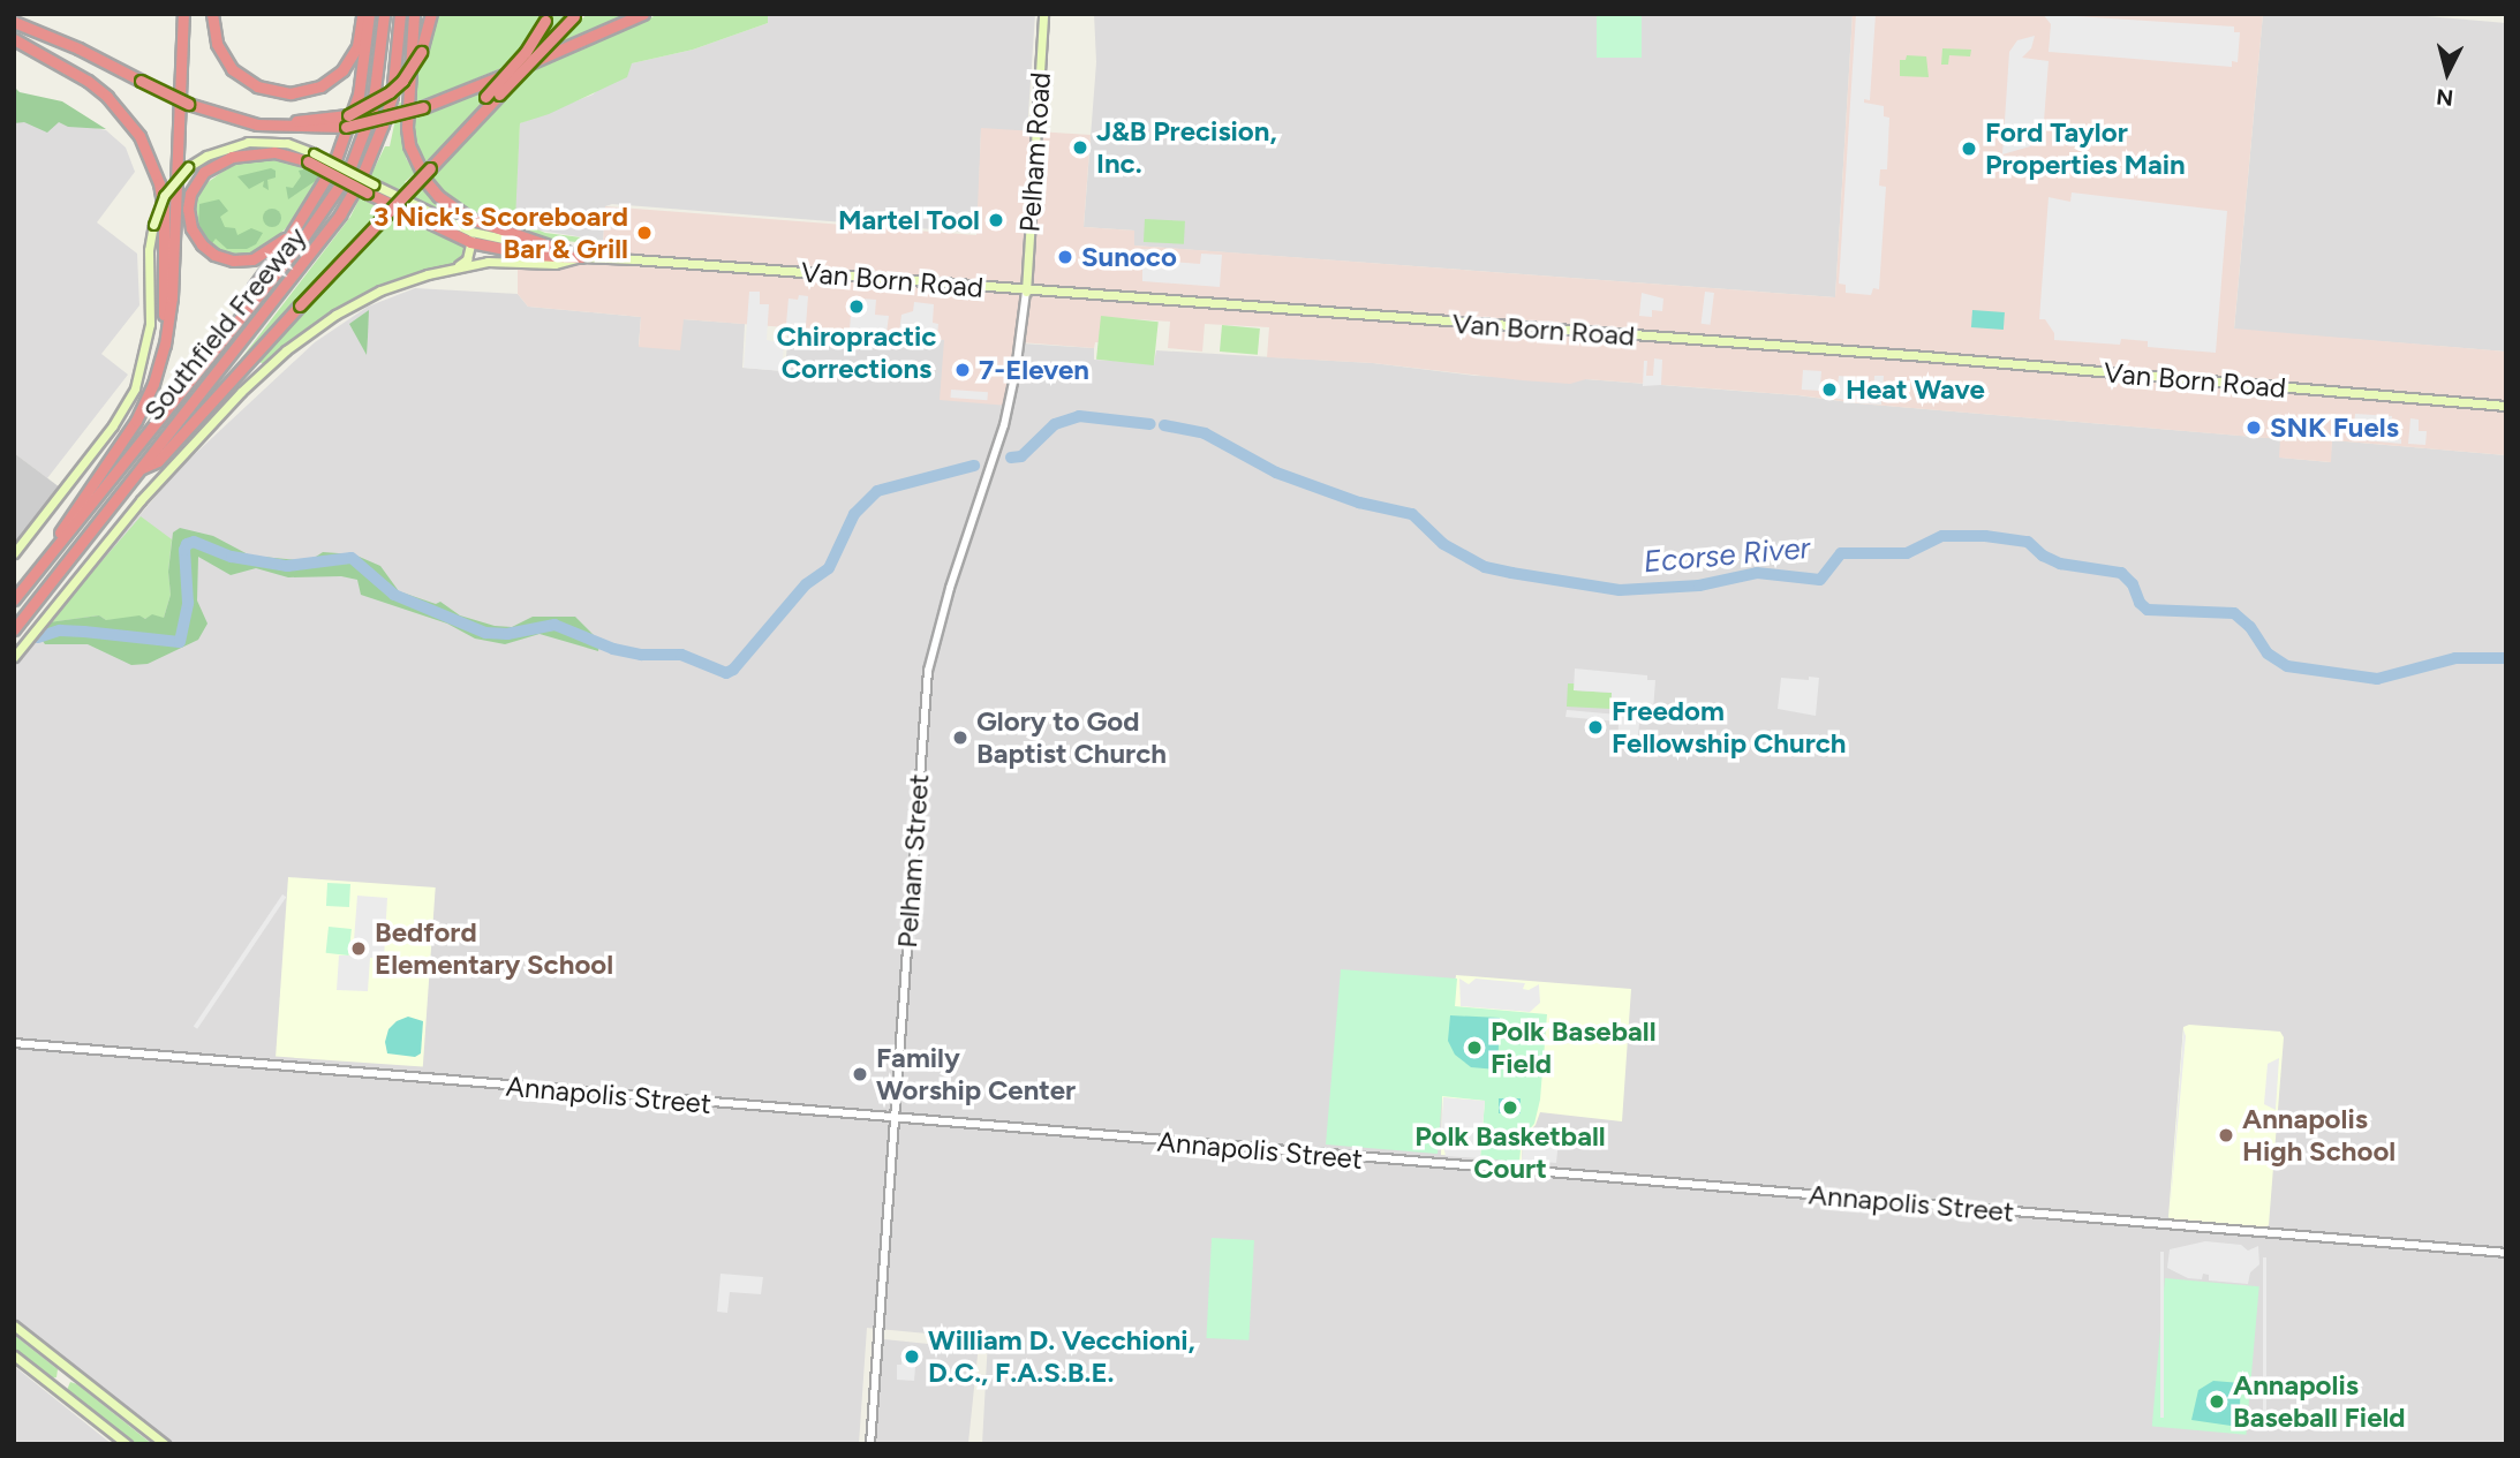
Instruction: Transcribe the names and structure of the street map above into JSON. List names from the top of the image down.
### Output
{
  "streets": {
    "highway": ["Southfield Freeway"],
    "main road": ["Pelham Road", "Van Born Road"],
    "street": ["Pelham Street", "Annapolis Street"]
  },
  "crossings": [
    ["Pelham Road", "Van Born Road"],
    ["Pelham Road", "Pelham Street"],
    ["Van Born Road", "Pelham Street"],
    ["Pelham Street", "Annapolis Street"]
  ],
  "water": ["Ecorse River"],
  "places": [
    "J&B Precision, Inc.",
    "Ford Taylor Properties Main",
    "Martel Tool",
    "3 Nick's Scoreboard Bar & Grill",
    "Sunoco",
    "Chiropractic Corrections",
    "7-Eleven",
    "Heat Wave",
    "SNK Fuels",
    "Freedom Fellowship Church",
    "Glory to God Baptist Church",
    "Bedford Elementary School",
    "Polk Baseball Field",
    "Family Worship Center",
    "Polk Basketball Court",
    "Annapolis High School",
    "William D. Vecchioni, D.C., F.A.S.B.E.",
    "Annapolis Baseball Field"
  ],
  "north": "bottom"
}
